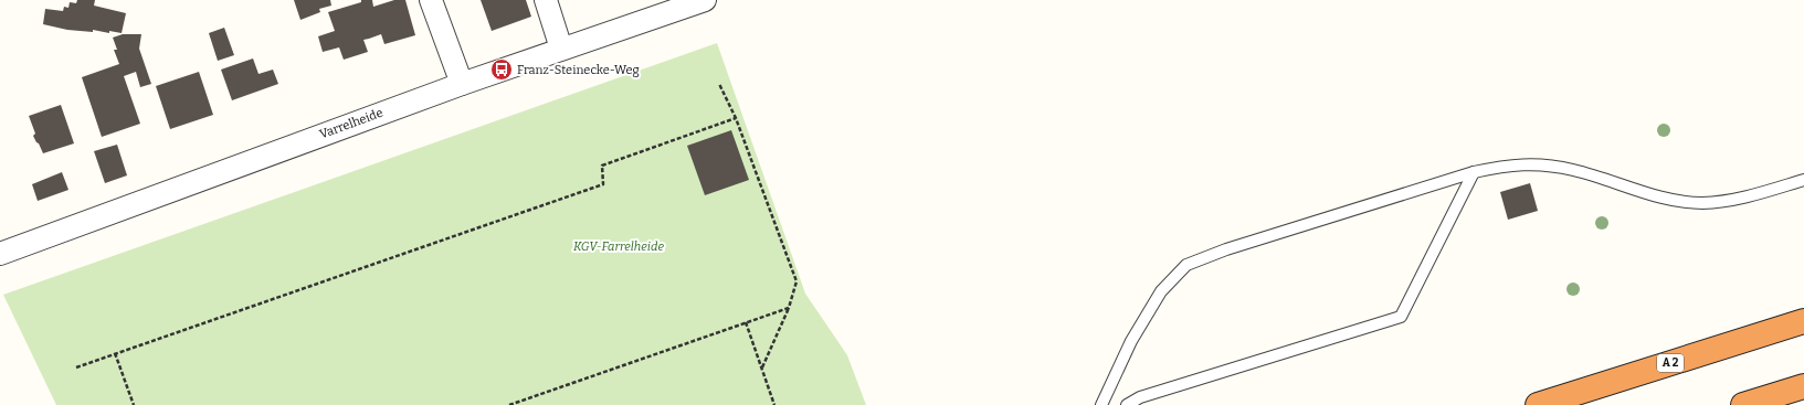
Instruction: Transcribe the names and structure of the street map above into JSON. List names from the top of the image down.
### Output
{
  "streets": {
    "highway": ["A 2"],
    "street": ["Varrelheide"]
  },
  "parks": ["KGV-Farrelheide"],
  "places": {
    "bus stop": ["Franz-Steinecke-Weg"]
  }
}
